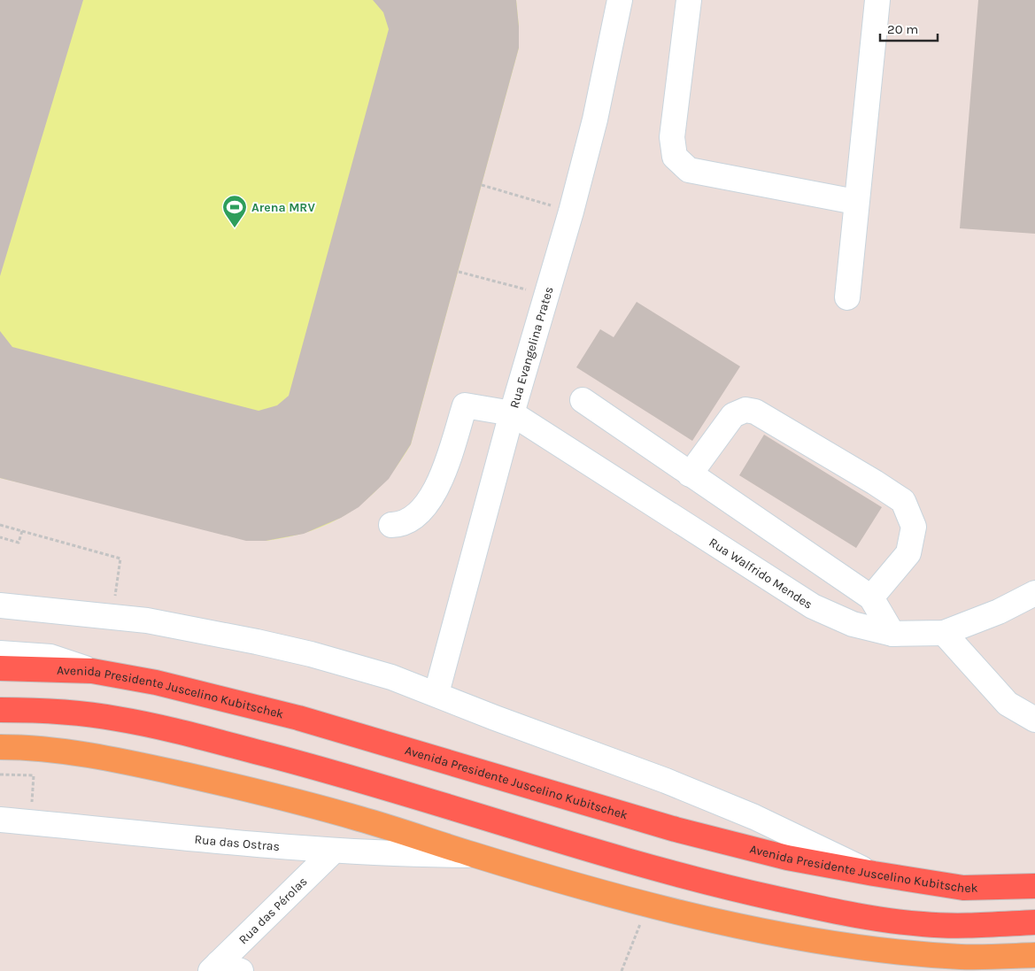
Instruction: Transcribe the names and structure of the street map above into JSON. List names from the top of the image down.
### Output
{
  "streets": {
    "highway": ["Avenida Presidente Juscelino Kubitschek"],
    "street": [
      "Rua Evangelina Prates",
      "Rua Walfrido Mendes",
      "Rua das Ostras",
      "Rua das Pérolas"
    ]
  },
  "crossings": [
    ["Rua Evangelina Prates", "Rua Walfrido Mendes"],
    ["Rua das Ostras", "Rua das Pérolas"]
  ],
  "places": {
    "sports": ["Arena MRV"]
  },
  "scale_bar": "20 m"
}
